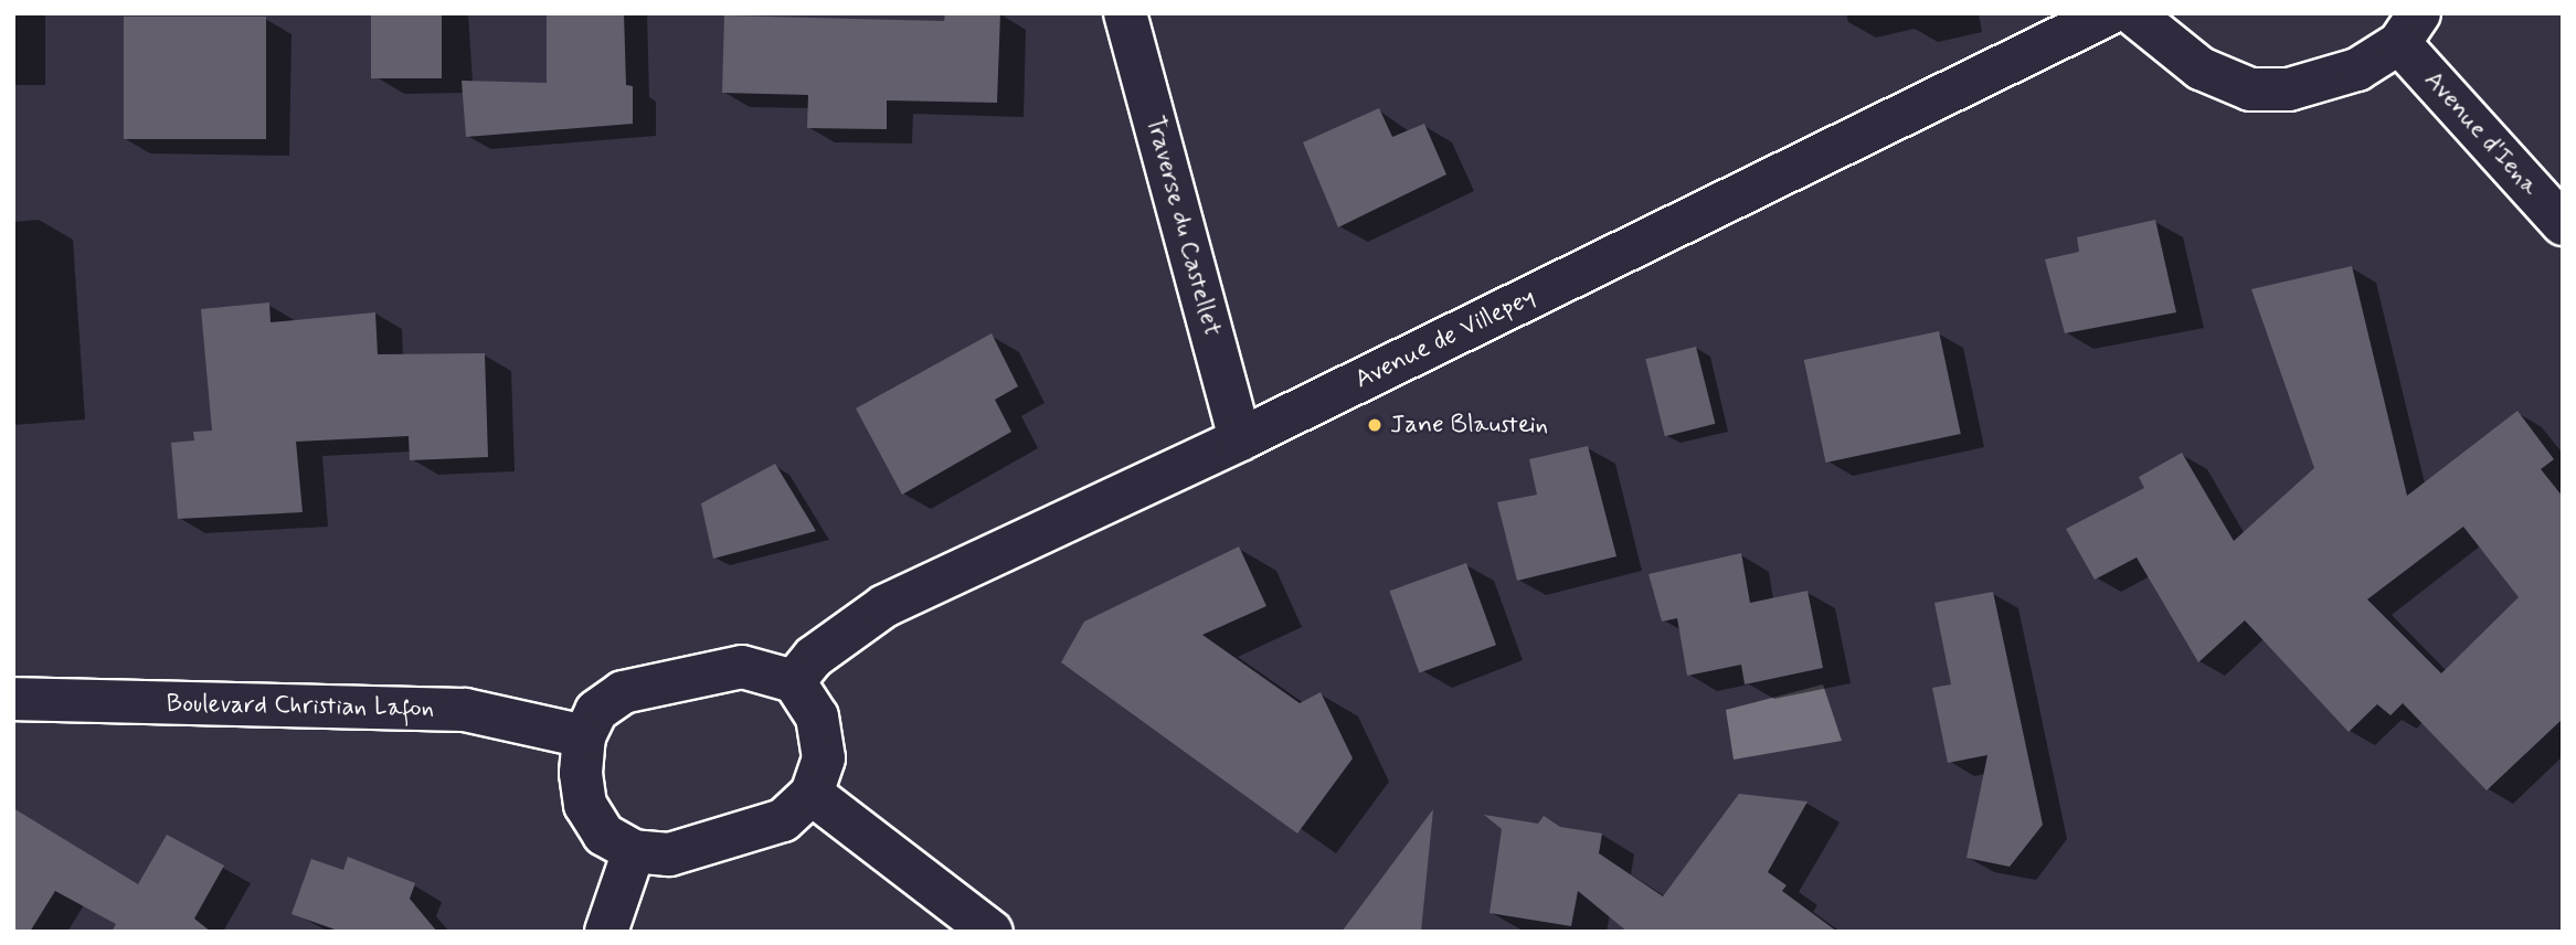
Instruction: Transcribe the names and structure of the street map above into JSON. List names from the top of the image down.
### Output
{
  "streets": {
    "street": [
      "Avenue d'Iena",
      "Traverse du Castellet",
      "Avenue de Villepey",
      "Boulevard Christian Lafon"
    ]
  },
  "crossings": [
    ["Traverse du Castellet", "Avenue de Villepey"],
    ["Avenue de Villepey", "Boulevard Christian Lafon"]
  ],
  "places": ["Jane Blaustein"]
}
